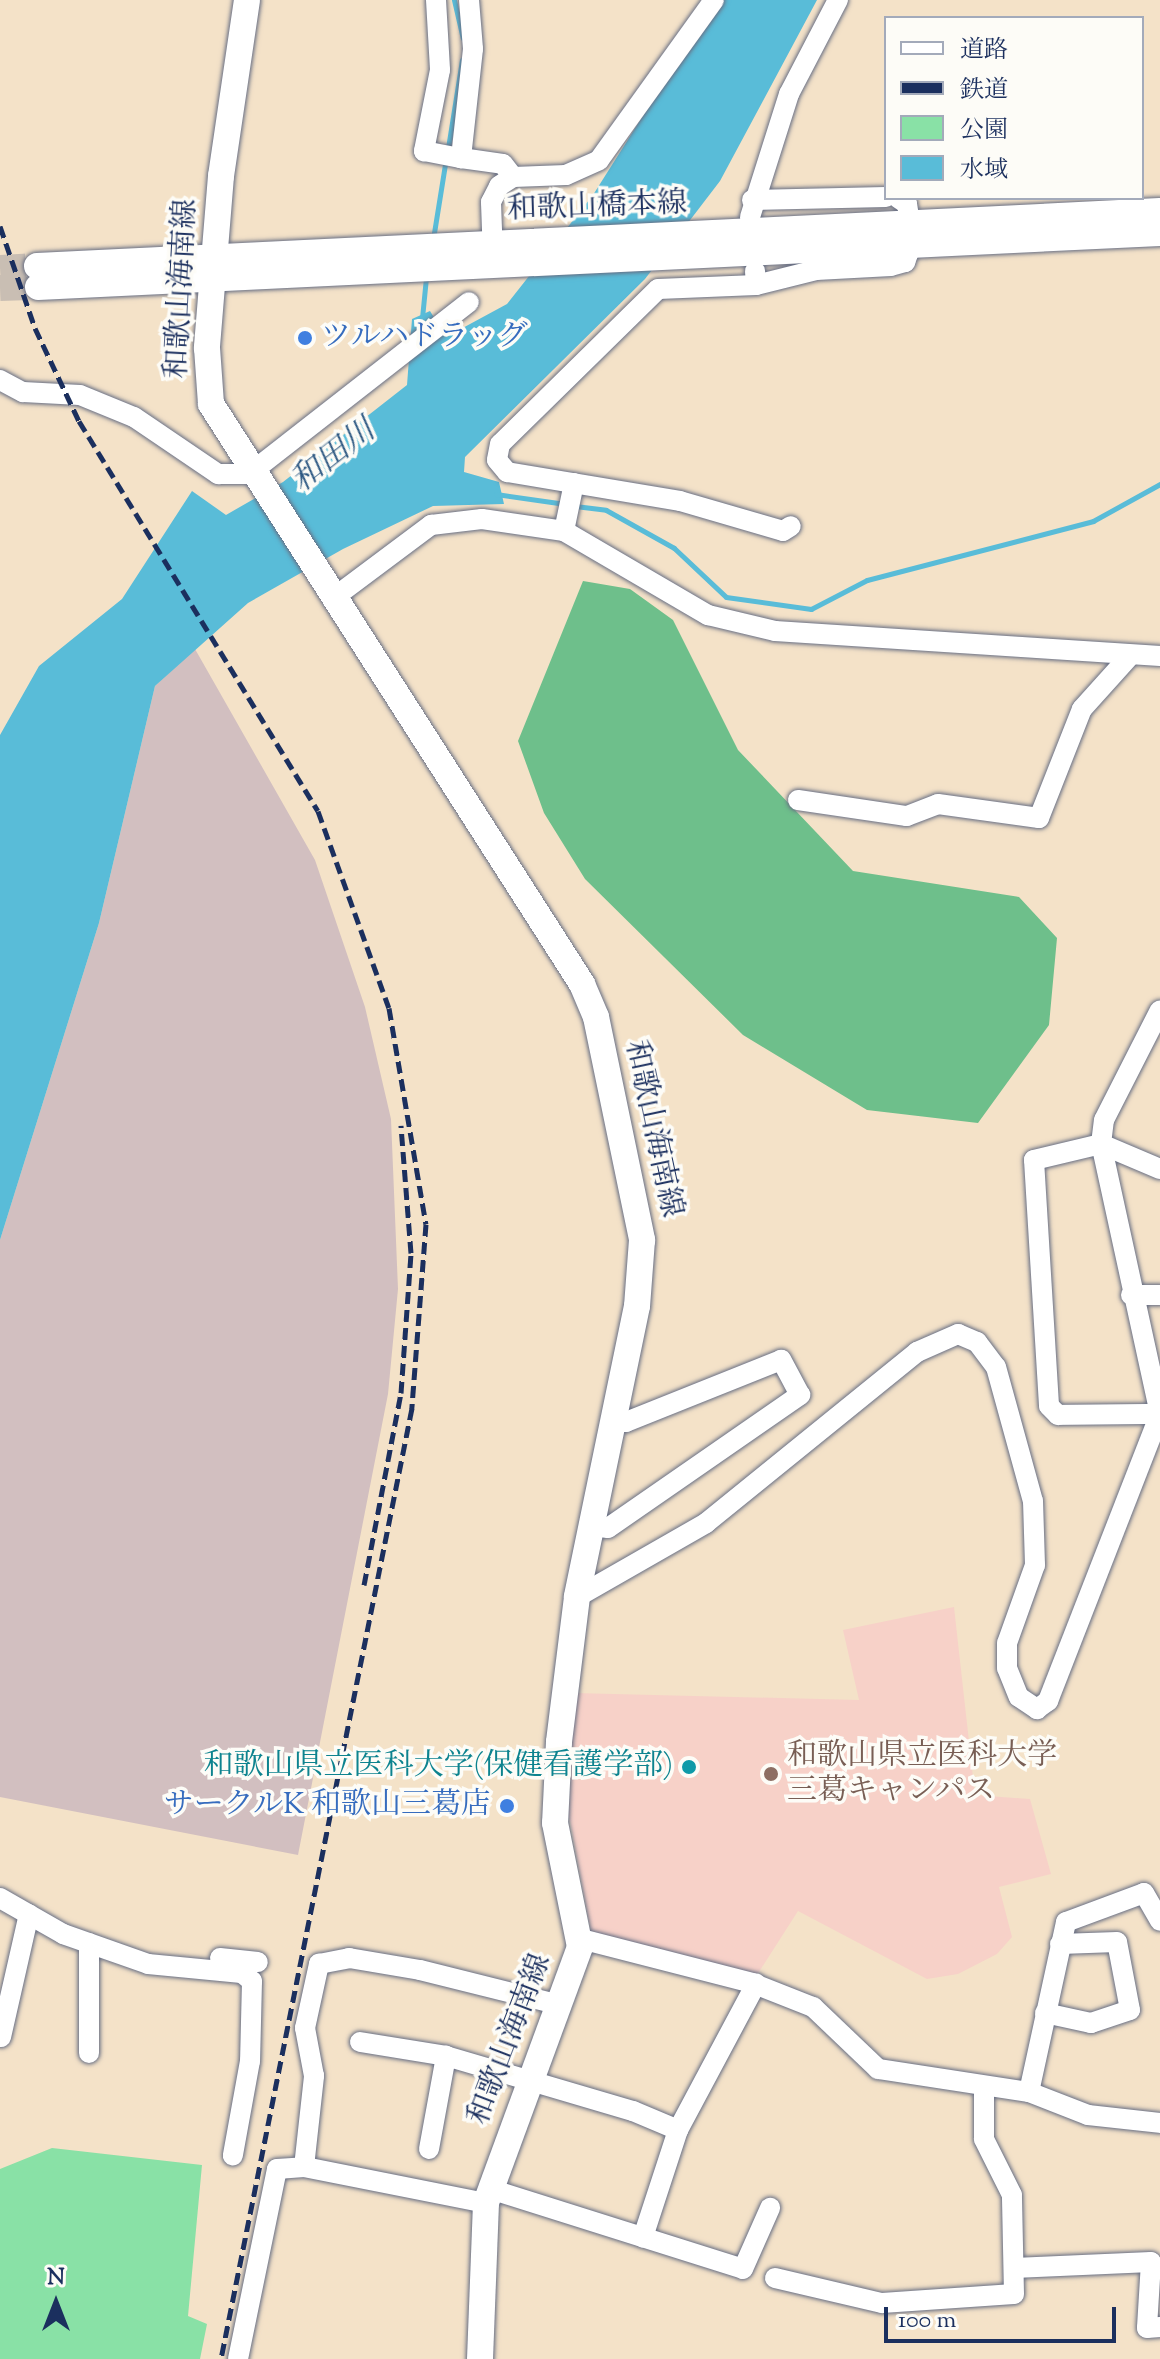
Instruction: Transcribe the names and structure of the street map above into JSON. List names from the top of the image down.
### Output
{
  "streets": {
    "main road": ["和歌山橋本線", "和歌山海南線"]
  },
  "crossings": [
    ["和歌山橋本線", "和歌山海南線"]
  ],
  "water": ["和田川"],
  "places": [
    "ツルハドラッグ",
    "和歌山県立医科大学(保健看護学部)",
    "和歌山県立医科大学 三葛キャンパス",
    "サークルK 和歌山三葛店"
  ],
  "legend": [
    "道路",
    "鉄道",
    "公園",
    "水域"
  ],
  "scale_bar": "100 m",
  "north": "top"
}
